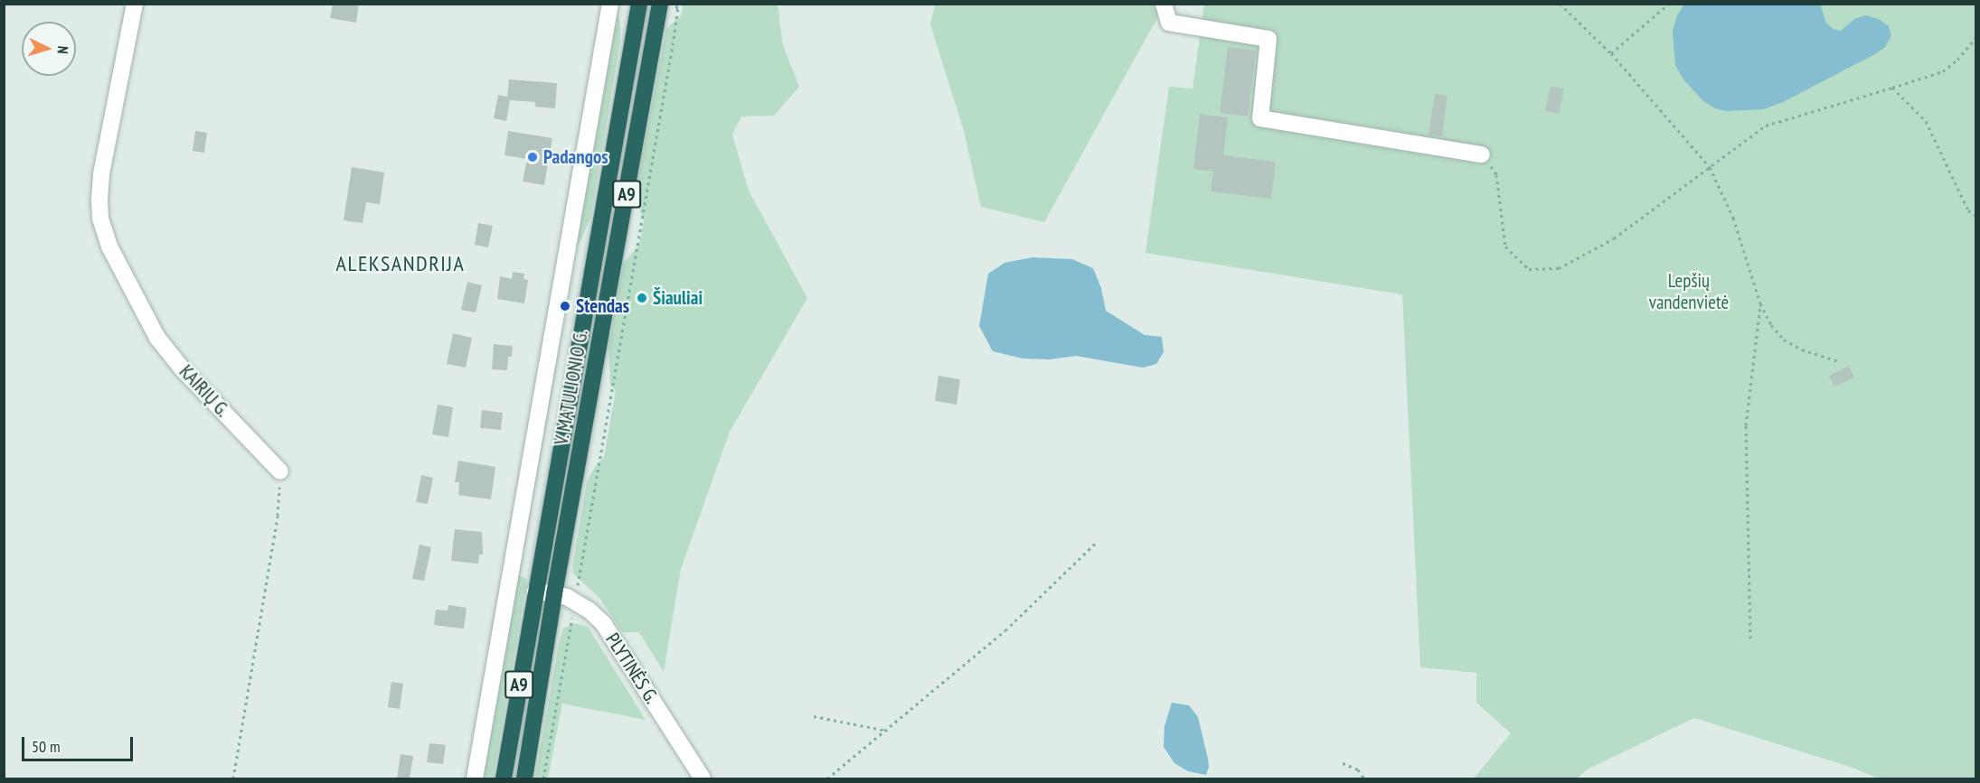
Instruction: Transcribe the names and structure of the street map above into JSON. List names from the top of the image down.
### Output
{
  "streets": {
    "highway": ["A9", "V. MATULIONIO G."],
    "street": ["KAIRIŲ G.", "PLYTINĖS G."]
  },
  "crossings": [
    ["V. MATULIONIO G.", "PLYTINĖS G."]
  ],
  "districts": ["ALEKSANDRIJA"],
  "parks": ["Lepšių vandenvietė"],
  "places": ["Padangos", "Šiauliai", "Stendas"],
  "scale_bar": "50 m",
  "north": "right"
}
